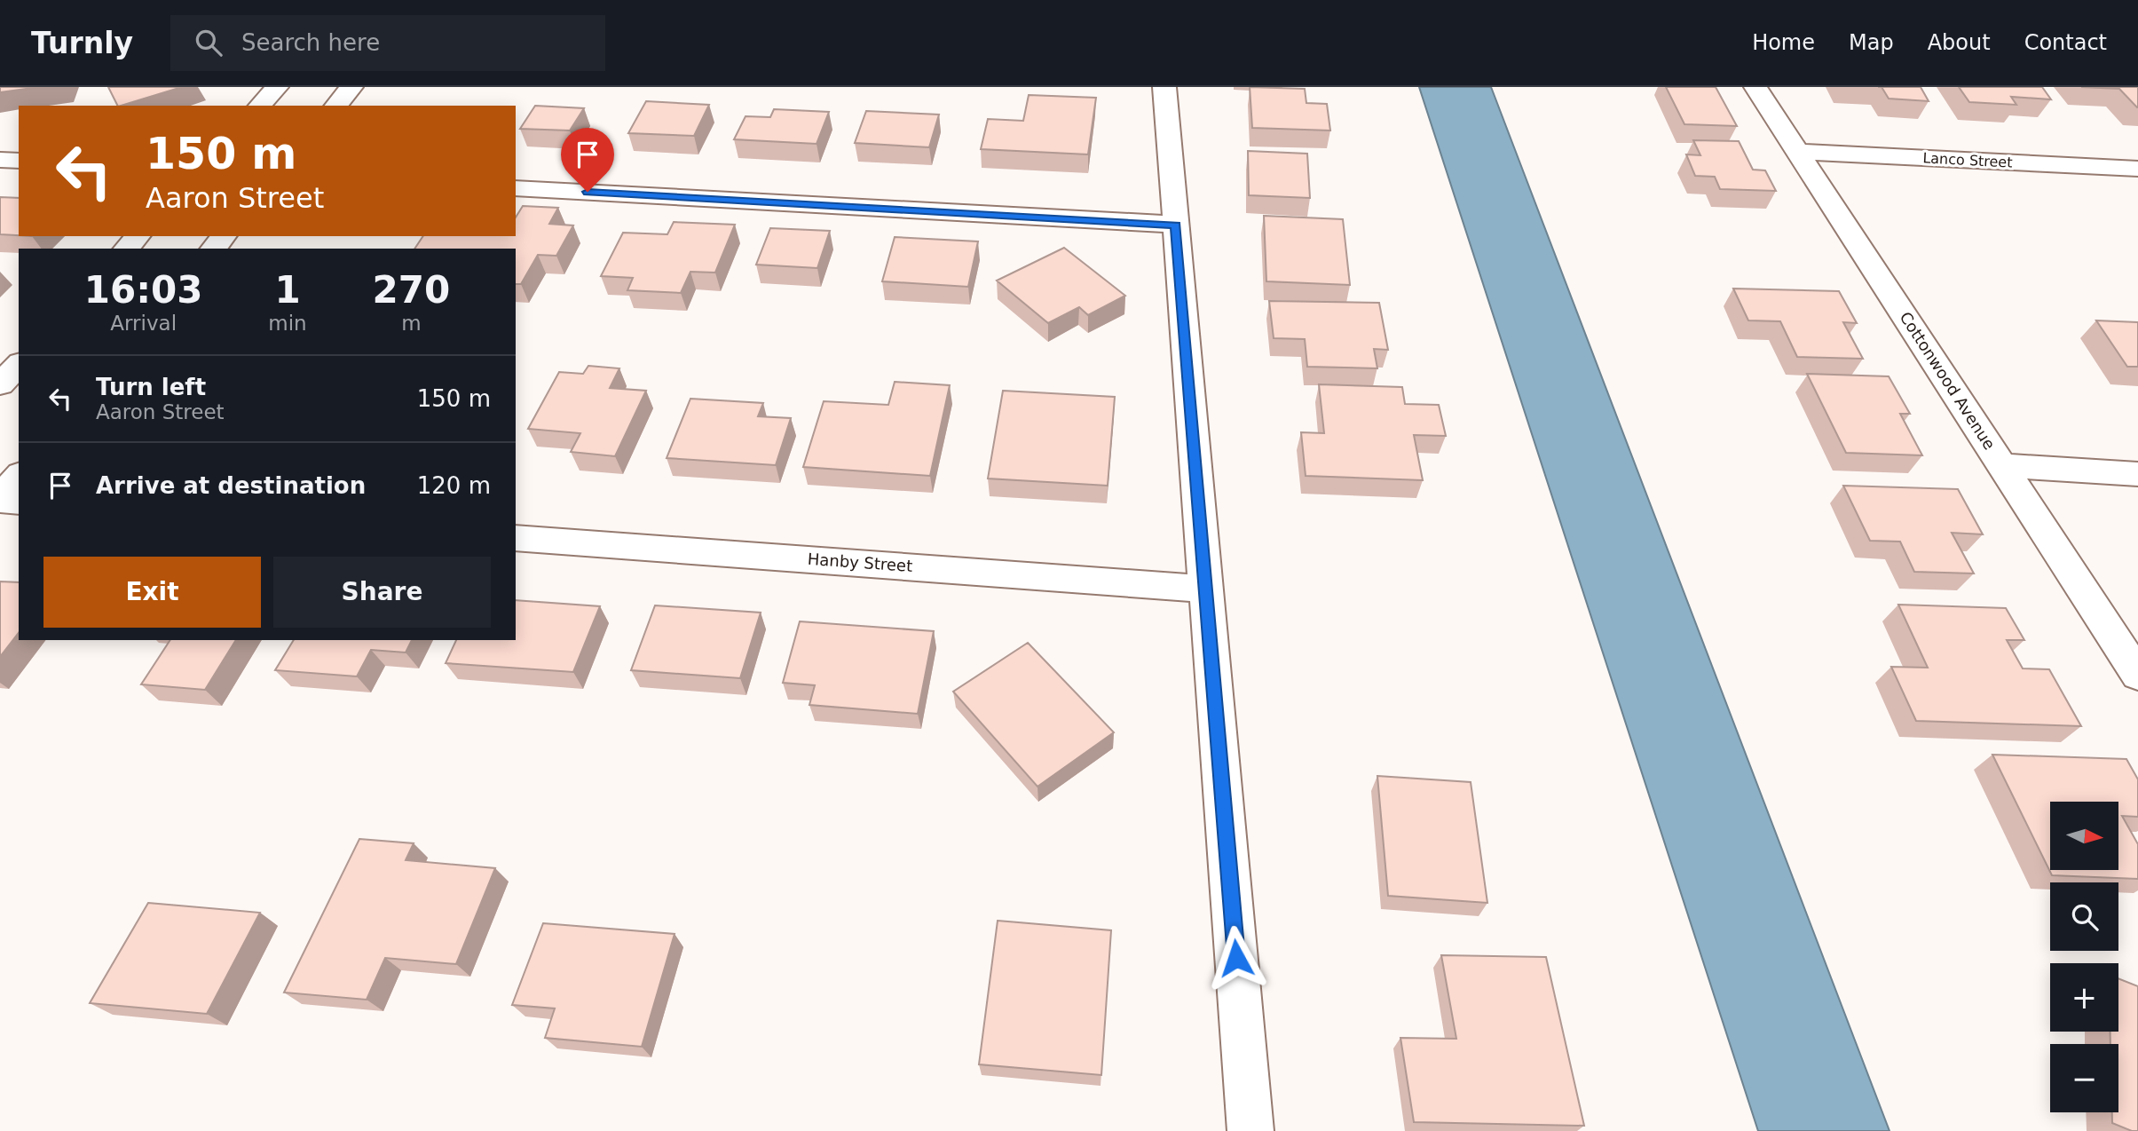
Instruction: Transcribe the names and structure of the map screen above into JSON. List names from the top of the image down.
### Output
{
  "streets": {
    "street": ["Lanco Street", "Cottonwood Avenue", "Hanby Street"]
  },
  "crossings": [
    ["Lanco Street", "Cottonwood Avenue"]
  ],
  "north": "right",
  "page": {
    "header": "Turnly",
    "search": "Search here",
    "nav": [
      "Home",
      "Map",
      "About",
      "Contact"
    ],
    "turn": ["150 m", "Aaron Street"],
    "eta": [
      "16:03",
      "Arrival",
      "1",
      "min",
      "270",
      "m"
    ],
    "list": [
      {
        "name": "Turn left",
        "note": "Aaron Street",
        "value": "150 m"
      },
      {
        "name": "Arrive at destination",
        "value": "120 m"
      }
    ],
    "buttons": ["Exit", "Share"],
    "map_buttons": ["+", "−"]
  }
}
